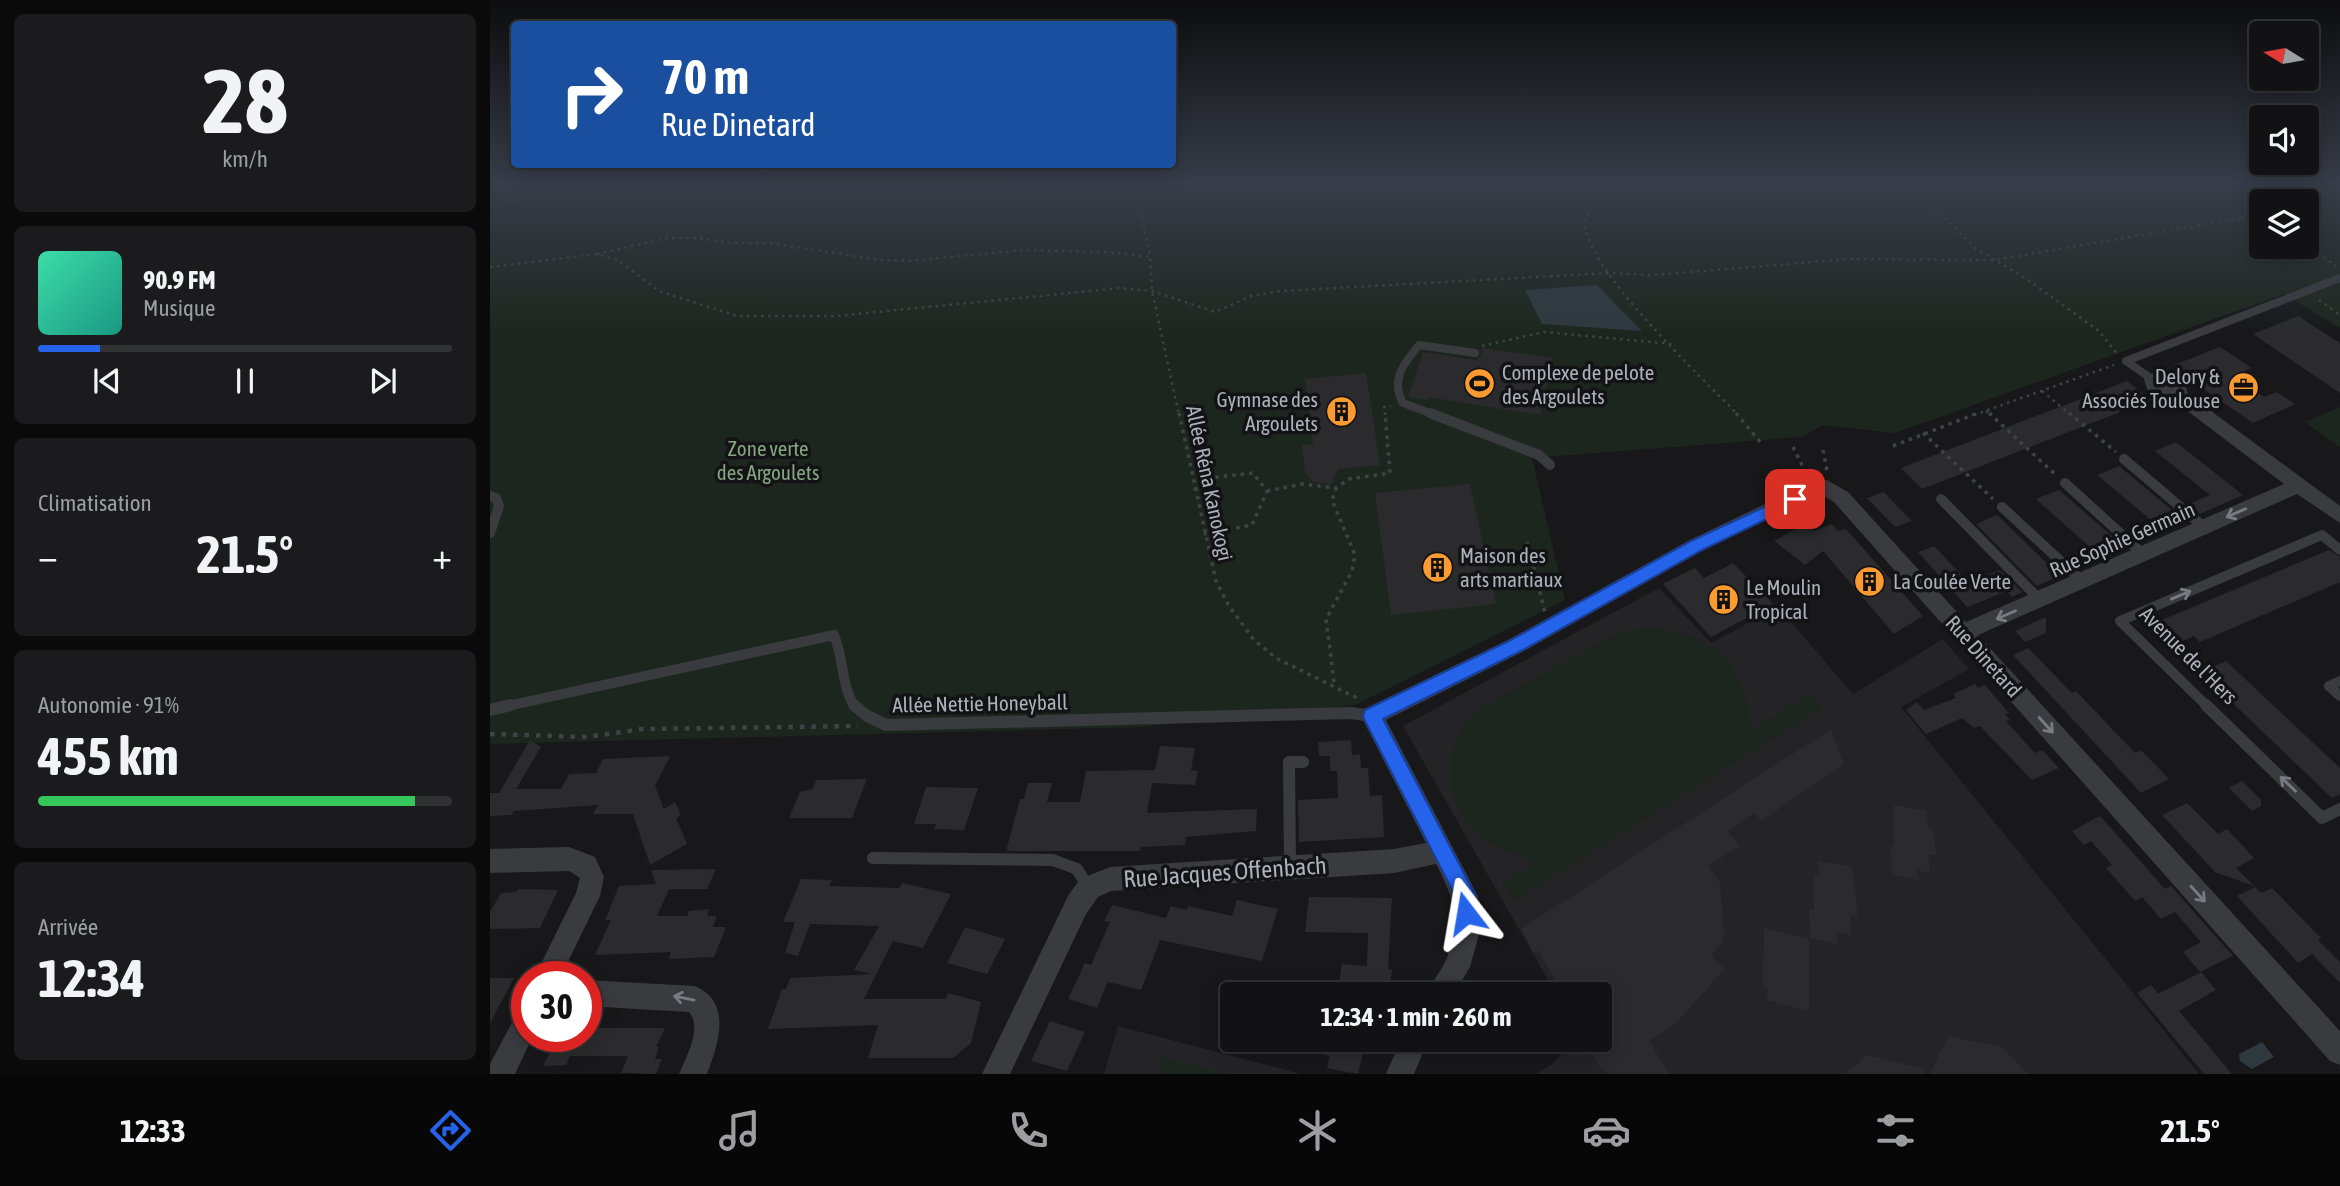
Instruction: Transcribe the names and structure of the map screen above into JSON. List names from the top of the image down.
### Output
{
  "streets": {
    "street": ["Rue Sophie Germain", "Rue Dinetard", "Rue Jacques Offenbach"],
    "lane": ["Avenue de l'Hers", "Allée Nettie Honeyball"],
    "path": ["Allée Réna Kanokogi"]
  },
  "crossings": [
    ["Allée Réna Kanokogi", "Allée Nettie Honeyball"],
    ["Rue Sophie Germain", "Rue Dinetard"]
  ],
  "one_way": ["Rue Sophie Germain", "Rue Dinetard"],
  "parks": ["Zone verte des Argoulets"],
  "places": {
    "sports": ["Complexe de pelote des Argoulets"],
    "office": ["Delory & Associés Toulouse"],
    "building": [
      "Gymnase des Argoulets",
      "Maison des arts martiaux",
      "La Coulée Verte",
      "Le Moulin Tropical"
    ]
  },
  "north": "left",
  "page": {
    "tile": [
      ["28", "km/h"],
      "Climatisation",
      ["Autonomie · 91%", "455 km"],
      ["Arrivée", "12:34"]
    ],
    "turn": ["70 m", "Rue Dinetard"],
    "song": ["90.9 FM", "Musique"],
    "heat": ["−", "21.5°", "+"],
    "limit": "30",
    "trip": "12:34 · 1 min · 260 m",
    "tabs": ["12:33", "21.5°"]
  }
}
